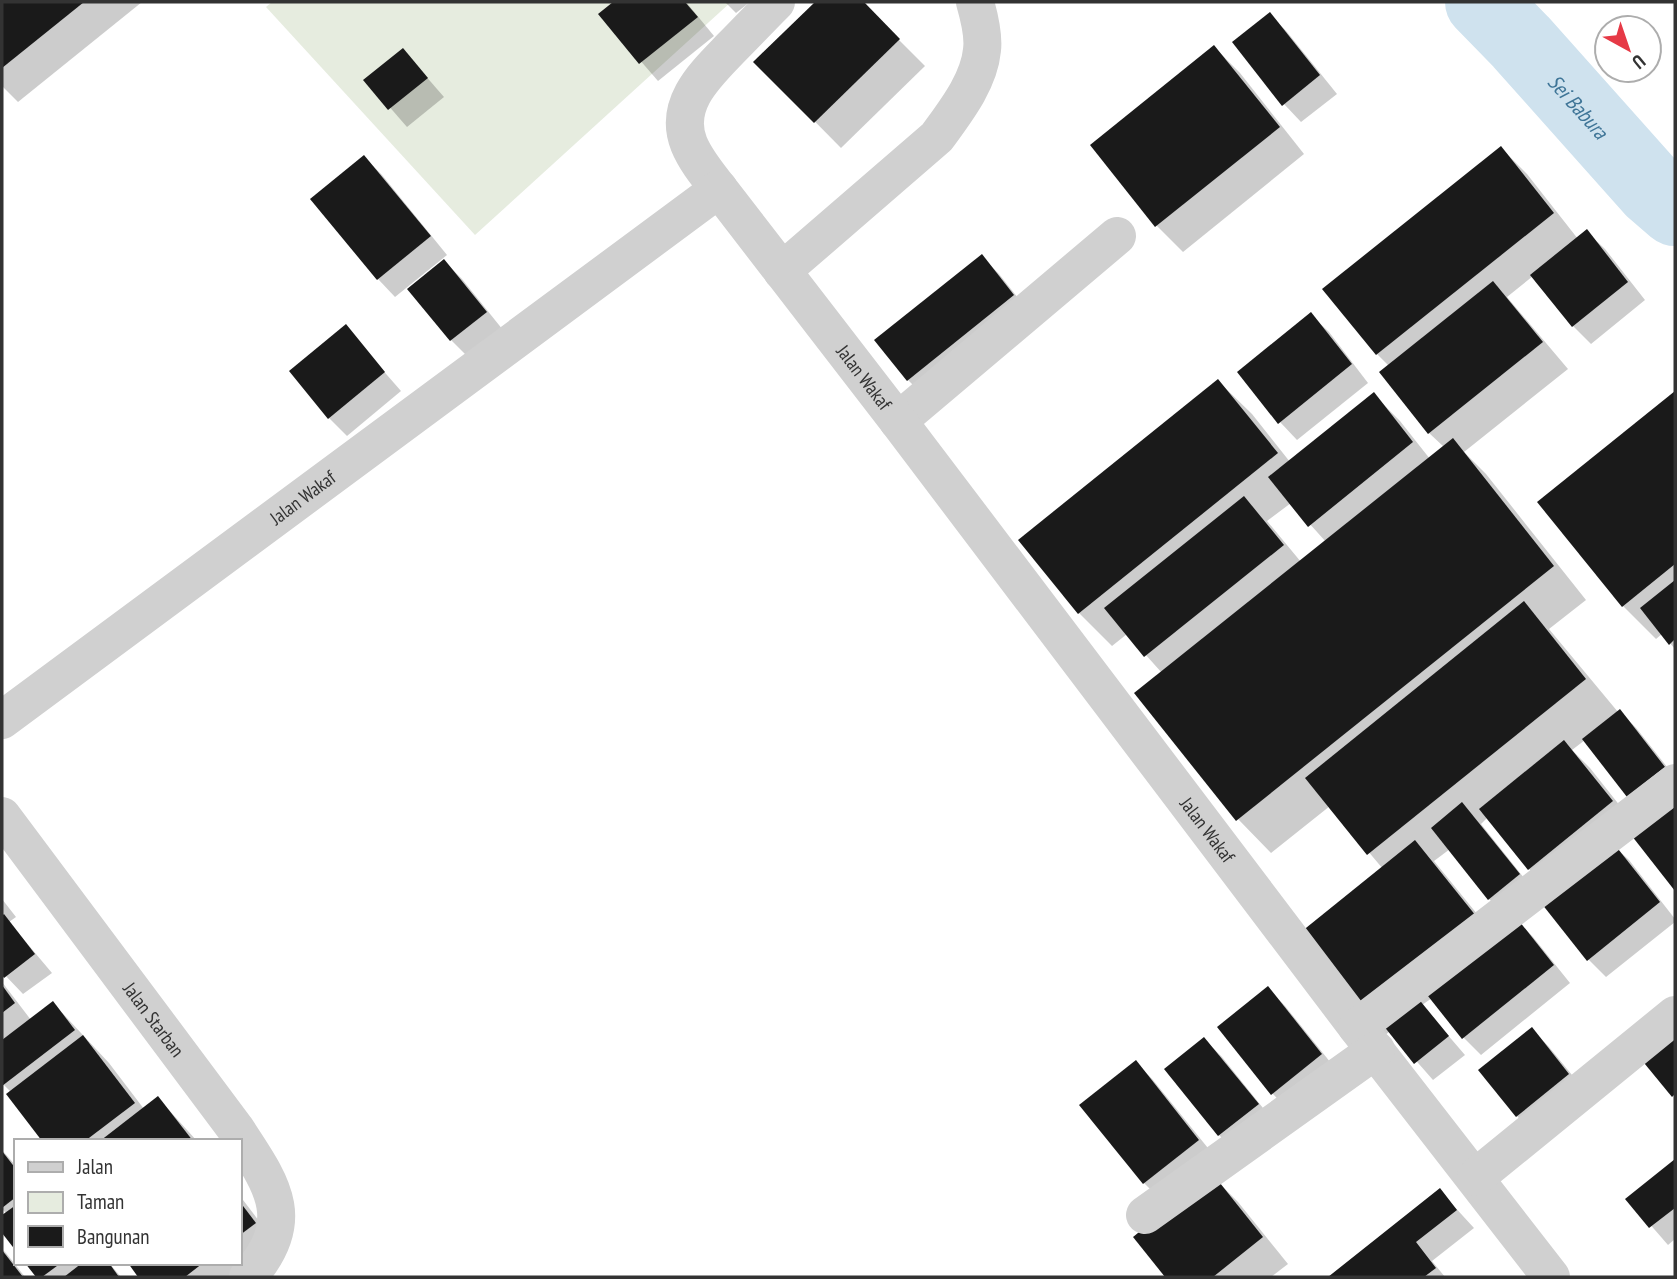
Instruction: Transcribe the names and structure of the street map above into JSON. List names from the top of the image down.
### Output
{
  "streets": {
    "street": ["Jalan Wakaf", "Jalan Starban"]
  },
  "water": ["Sei Babura"],
  "legend": ["Jalan", "Taman", "Bangunan"],
  "north": "bottom right"
}
